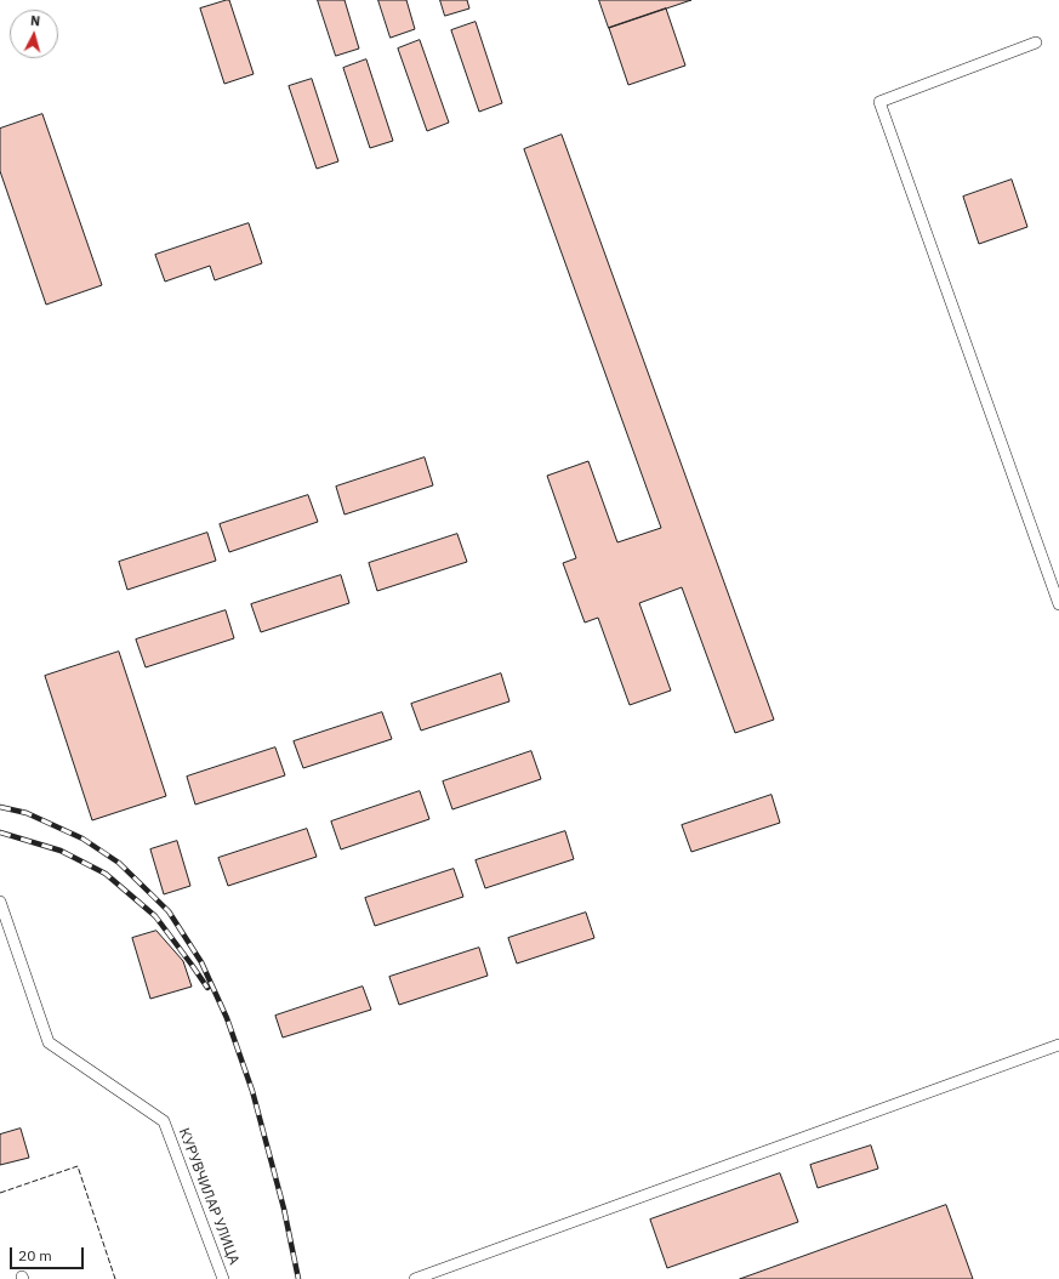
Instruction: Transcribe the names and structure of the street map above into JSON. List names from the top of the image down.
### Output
{
  "streets": {
    "lane": ["КУРУВЧИЛАР УЛИЦА"]
  },
  "scale_bar": "20 m",
  "north": "top"
}
